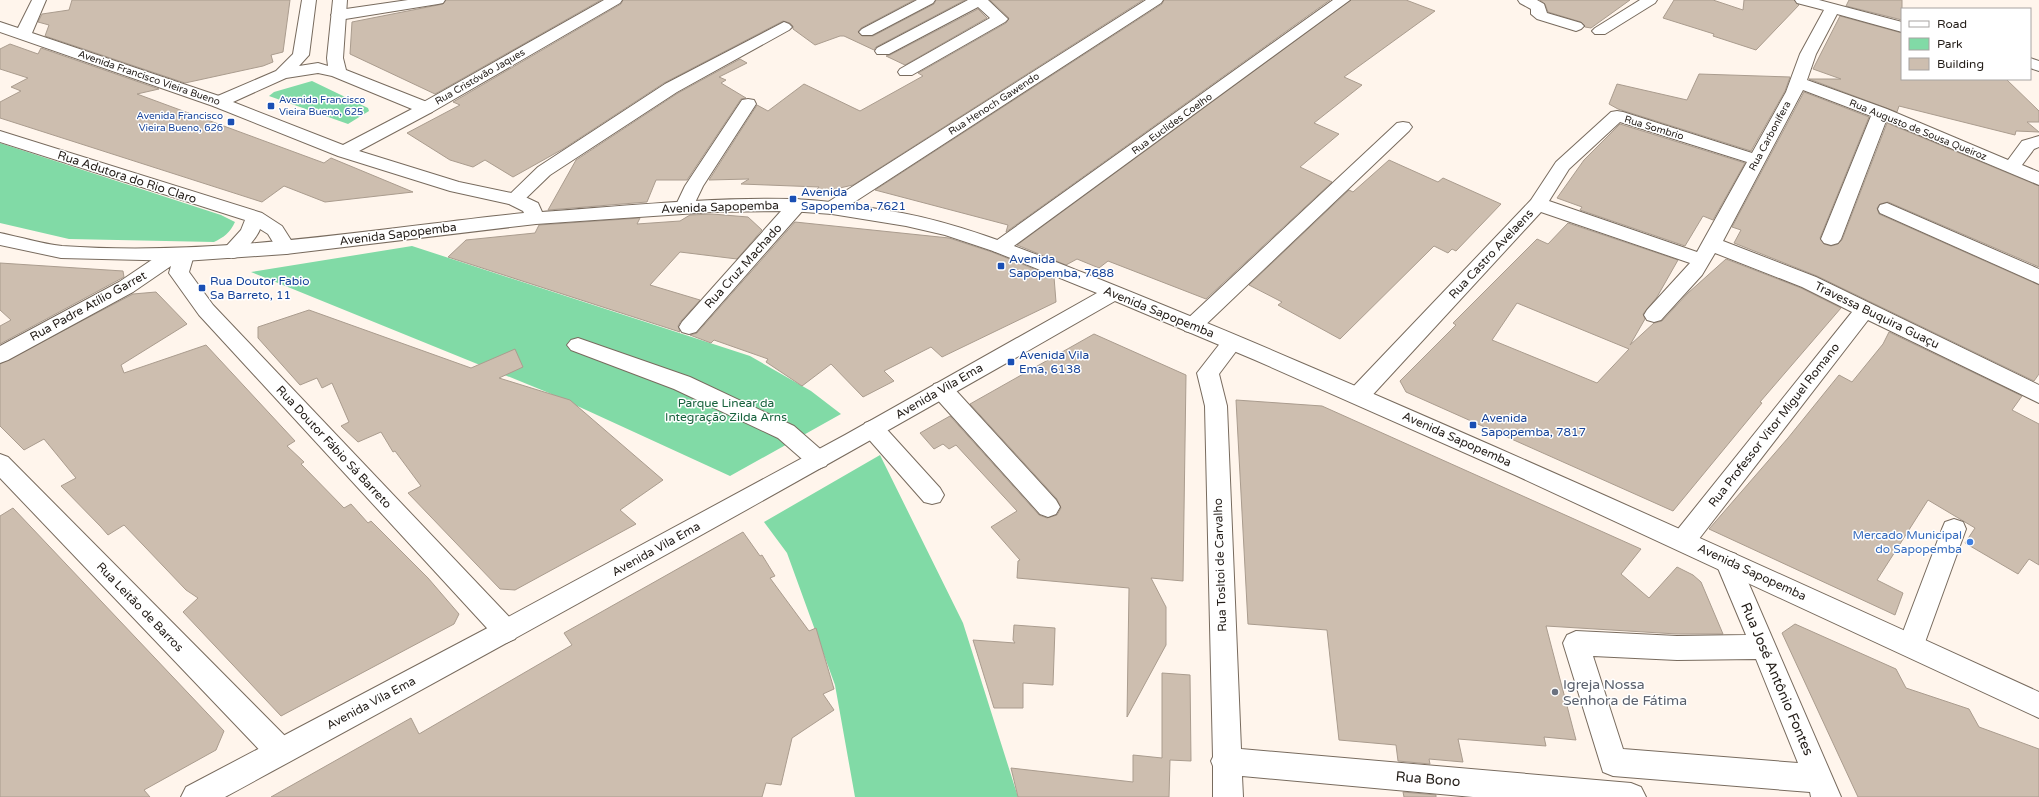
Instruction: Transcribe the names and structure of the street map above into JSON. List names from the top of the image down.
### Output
{
  "streets": {
    "street": [
      "Rua Cristóvão Jaques",
      "Avenida Francisco Vieira Bueno",
      "Rua Henoch Gawendo",
      "Rua Euclides Coelho",
      "Rua Sombrio",
      "Rua Augusto de Sousa Queiroz",
      "Rua Carbonífera",
      "Rua Adutora do Rio Claro",
      "Avenida Sapopemba",
      "Rua Castro Avelaens",
      "Rua Cruz Machado",
      "Rua Padre Atílio Garret",
      "Travessa Buquira Guaçu",
      "Avenida Vila Ema",
      "Rua Professor Vitor Miguel Romano",
      "Rua Doutor Fábio Sá Barreto",
      "Rua Tosltoi de Carvalho",
      "Rua Leitão de Barros",
      "Rua José Antônio Fontes",
      "Rua Bono"
    ]
  },
  "crossings": [
    ["Rua Cristóvão Jaques", "Avenida Francisco Vieira Bueno"],
    ["Avenida Francisco Vieira Bueno", "Avenida Sapopemba"],
    ["Rua Henoch Gawendo", "Avenida Sapopemba"],
    ["Rua Euclides Coelho", "Avenida Sapopemba"],
    ["Rua Sombrio", "Rua Carbonífera"],
    ["Rua Sombrio", "Rua Castro Avelaens"],
    ["Rua Augusto de Sousa Queiroz", "Rua Carbonífera"],
    ["Rua Carbonífera", "Rua Castro Avelaens"],
    ["Rua Carbonífera", "Travessa Buquira Guaçu"],
    ["Rua Adutora do Rio Claro", "Avenida Sapopemba"],
    ["Avenida Sapopemba", "Rua Castro Avelaens"],
    ["Avenida Sapopemba", "Rua Cruz Machado"],
    ["Avenida Sapopemba", "Rua Padre Atílio Garret"],
    ["Avenida Sapopemba", "Avenida Vila Ema"],
    ["Avenida Sapopemba", "Rua Professor Vitor Miguel Romano"],
    ["Avenida Sapopemba", "Rua Doutor Fábio Sá Barreto"],
    ["Avenida Sapopemba", "Rua Tosltoi de Carvalho"],
    ["Avenida Sapopemba", "Rua José Antônio Fontes"],
    ["Rua Castro Avelaens", "Travessa Buquira Guaçu"],
    ["Rua Padre Atílio Garret", "Rua Doutor Fábio Sá Barreto"],
    ["Travessa Buquira Guaçu", "Rua Professor Vitor Miguel Romano"],
    ["Avenida Vila Ema", "Rua Doutor Fábio Sá Barreto"],
    ["Avenida Vila Ema", "Rua Leitão de Barros"],
    ["Rua Tosltoi de Carvalho", "Rua Bono"]
  ],
  "parks": ["Parque Linear da Integração Zilda Arns"],
  "places": {
    "transit": [
      "Avenida Francisco Vieira Bueno, 625",
      "Avenida Francisco Vieira Bueno, 626",
      "Avenida Sapopemba, 7621",
      "Avenida Sapopemba, 7688",
      "Rua Doutor Fabio Sa Barreto, 11",
      "Avenida Vila Ema, 6138",
      "Avenida Sapopemba, 7817"
    ],
    "other": ["Mercado Municipal do Sapopemba", "Igreja Nossa Senhora de Fátima"]
  },
  "legend": ["Road", "Park", "Building"]
}
